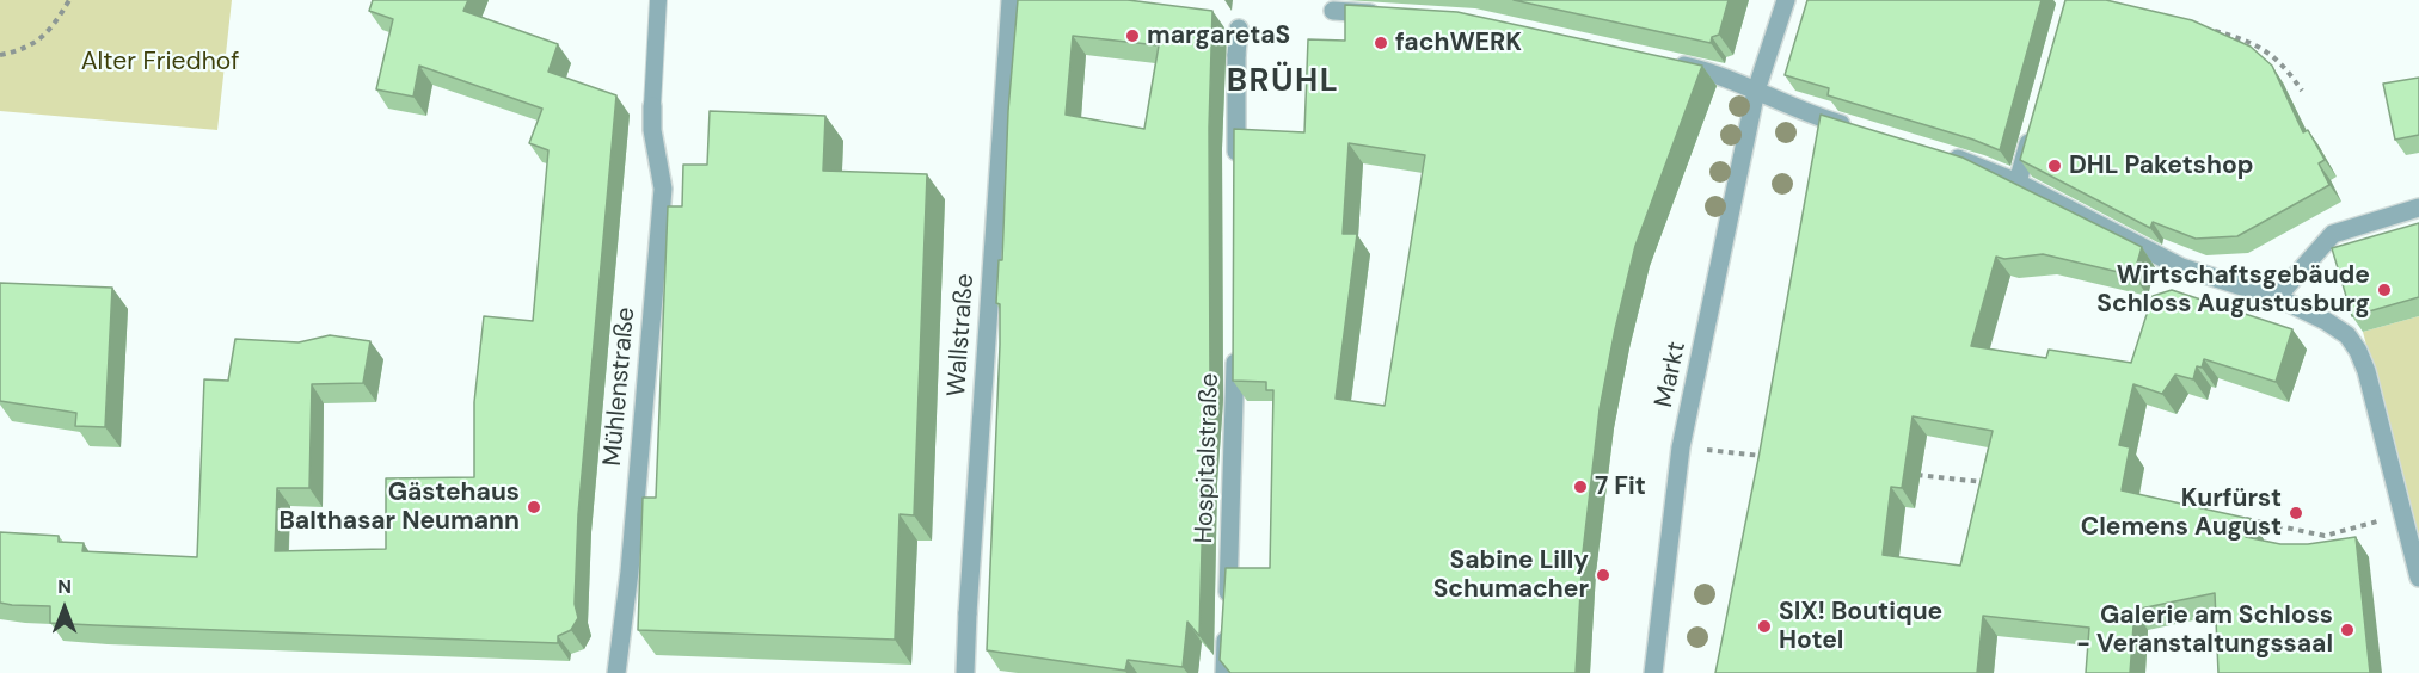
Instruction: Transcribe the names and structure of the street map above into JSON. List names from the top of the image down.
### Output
{
  "streets": {
    "street": [
      "Wallstraße",
      "Markt",
      "Mühlenstraße",
      "Hospitalstraße"
    ]
  },
  "districts": ["BRÜHL"],
  "parks": ["Alter Friedhof"],
  "places": [
    "margaretaS",
    "fachWERK",
    "DHL Paketshop",
    "Wirtschaftsgebäude Schloss Augustusburg",
    "7 Fit",
    "Gästehaus Balthasar Neumann",
    "Kurfürst Clemens August",
    "Sabine Lilly Schumacher",
    "SIX! Boutique Hotel",
    "Galerie am Schloss - Veranstaltungssaal"
  ],
  "north": "top"
}
